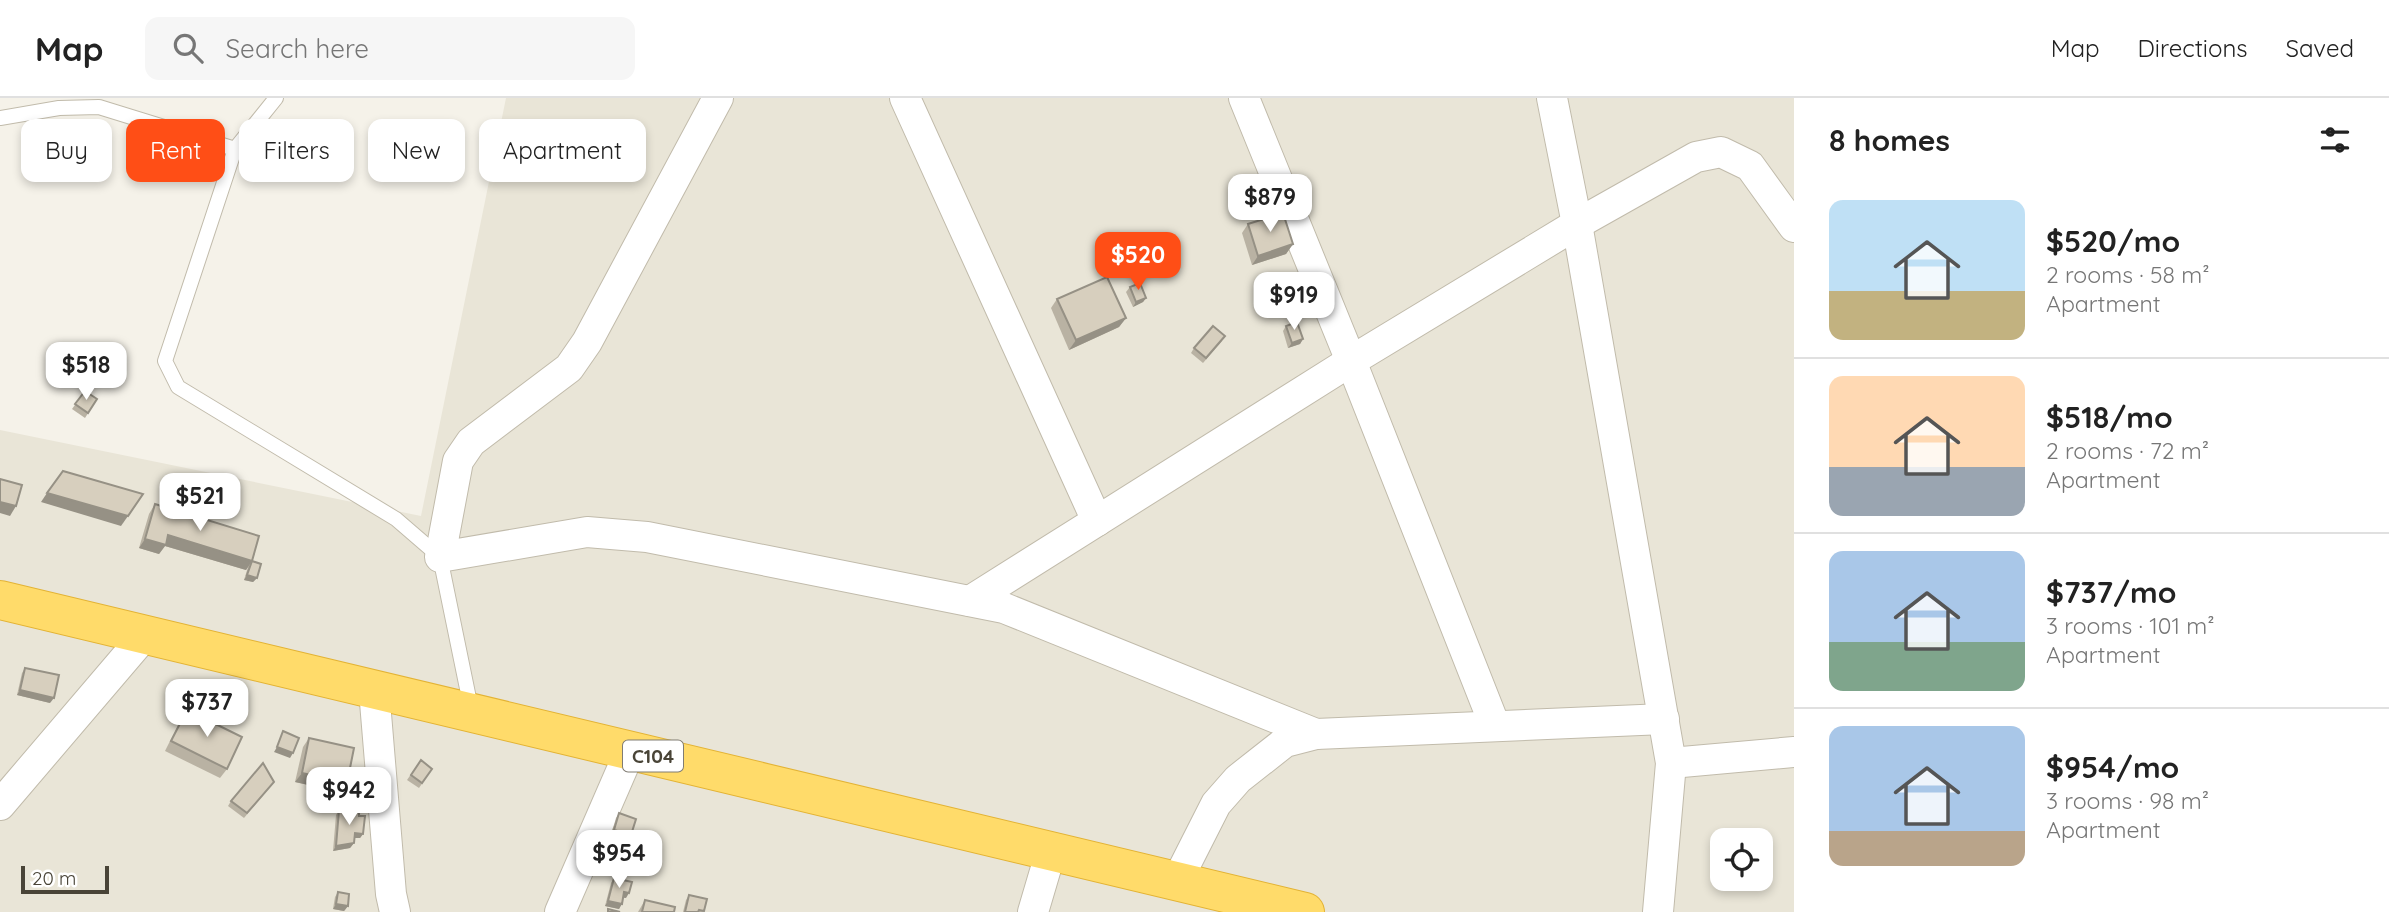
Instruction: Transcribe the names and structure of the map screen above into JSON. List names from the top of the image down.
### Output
{
  "streets": {
    "highway": ["C104"]
  },
  "scale_bar": "20 m",
  "page": {
    "header": "Map",
    "search": "Search here",
    "nav": ["Map", "Directions", "Saved"],
    "heading": "8 homes",
    "chip": [
      "Buy",
      "Rent",
      "Filters",
      "New",
      "Apartment"
    ],
    "price": [
      "$879",
      "$520",
      "$919",
      "$518",
      "$521",
      "$737",
      "$942",
      "$954"
    ],
    "list": [
      {
        "name": "$520/mo",
        "note": "2 rooms · 58 m² · Apartment"
      },
      {
        "name": "$518/mo",
        "note": "2 rooms · 72 m² · Apartment"
      },
      {
        "name": "$737/mo",
        "note": "3 rooms · 101 m² · Apartment"
      },
      {
        "name": "$954/mo",
        "note": "3 rooms · 98 m² · Apartment"
      }
    ],
    "scale": "20 m"
  }
}
